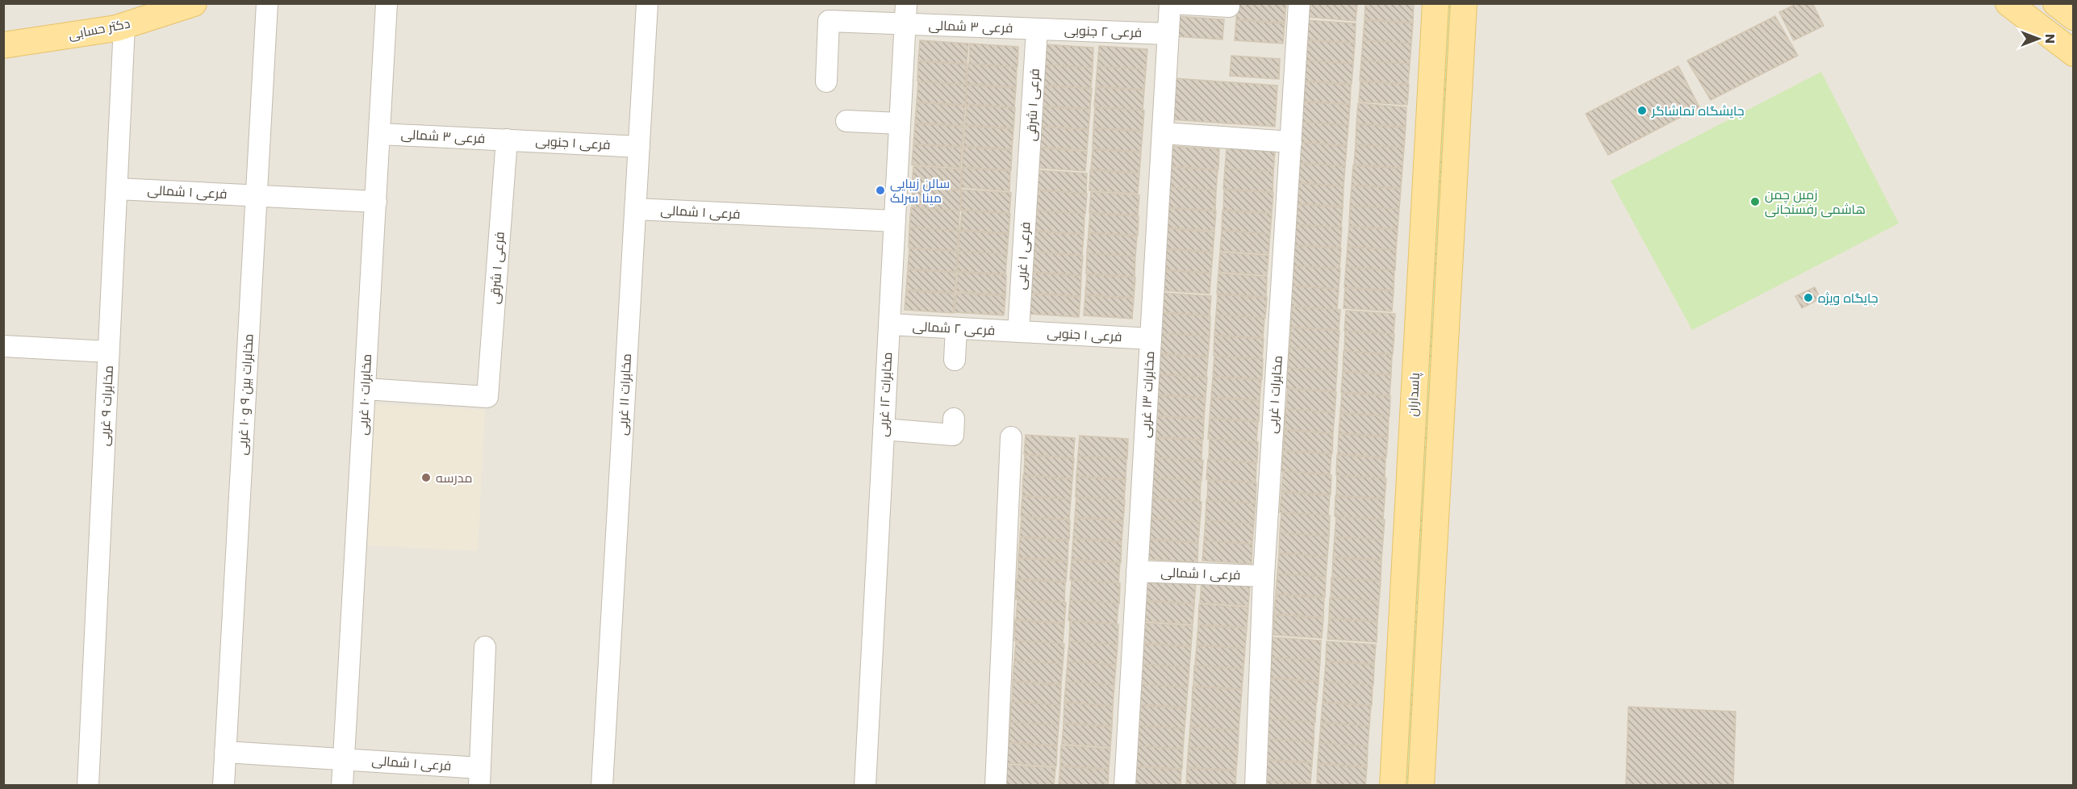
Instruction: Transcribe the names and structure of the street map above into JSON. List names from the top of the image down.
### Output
{
  "streets": {
    "main road": ["دکتر حسابی", "پاسداران"],
    "street": [
      "فرعی ۳ شمالی",
      "فرعی ۲ جنوبی",
      "فرعی ۱ شرقی",
      "فرعی ۱ جنوبی",
      "فرعی ۱ شمالی",
      "فرعی ۱ غربی",
      "فرعی ۲ شمالی",
      "مخابرات بین ۹ و ۱۰ غربی",
      "مخابرات ۱۰ غربی",
      "مخابرات ۱۱ غربی",
      "مخابرات ۱۲ غربی",
      "مخابرات ۱۳ غربی",
      "مخابرات ۱ غربی",
      "مخابرات ۹ غربی"
    ]
  },
  "crossings": [
    ["فرعی ۳ شمالی", "فرعی ۲ جنوبی"],
    ["فرعی ۳ شمالی", "فرعی ۱ شرقی"],
    ["فرعی ۳ شمالی", "فرعی ۱ جنوبی"],
    ["فرعی ۳ شمالی", "مخابرات ۱۰ غربی"],
    ["فرعی ۳ شمالی", "مخابرات ۱۲ غربی"],
    ["دکتر حسابی", "مخابرات ۹ غربی"],
    ["فرعی ۲ جنوبی", "فرعی ۱ شرقی"],
    ["فرعی ۲ جنوبی", "مخابرات ۱۳ غربی"],
    ["فرعی ۱ شرقی", "فرعی ۱ جنوبی"],
    ["فرعی ۱ شرقی", "فرعی ۱ غربی"],
    ["فرعی ۱ شرقی", "مخابرات ۱۰ غربی"],
    ["فرعی ۱ جنوبی", "فرعی ۱ غربی"],
    ["فرعی ۱ جنوبی", "فرعی ۲ شمالی"],
    ["فرعی ۱ جنوبی", "مخابرات ۱۱ غربی"],
    ["فرعی ۱ جنوبی", "مخابرات ۱۳ غربی"],
    ["فرعی ۱ شمالی", "مخابرات بین ۹ و ۱۰ غربی"],
    ["فرعی ۱ شمالی", "مخابرات ۱۰ غربی"],
    ["فرعی ۱ شمالی", "مخابرات ۱۱ غربی"],
    ["فرعی ۱ شمالی", "مخابرات ۱۲ غربی"],
    ["فرعی ۱ شمالی", "مخابرات ۱۳ غربی"],
    ["فرعی ۱ شمالی", "مخابرات ۱ غربی"],
    ["فرعی ۱ شمالی", "مخابرات ۹ غربی"],
    ["فرعی ۱ غربی", "فرعی ۲ شمالی"],
    ["فرعی ۲ شمالی", "مخابرات ۱۲ غربی"]
  ],
  "places": [
    "جایشگاه تماشاگر",
    "سالن زیبایی مینا سرلک",
    "زمین چمن هاشمی رفسنجانی",
    "جایگاه ویژه",
    "مدرسه"
  ],
  "north": "right"
}
